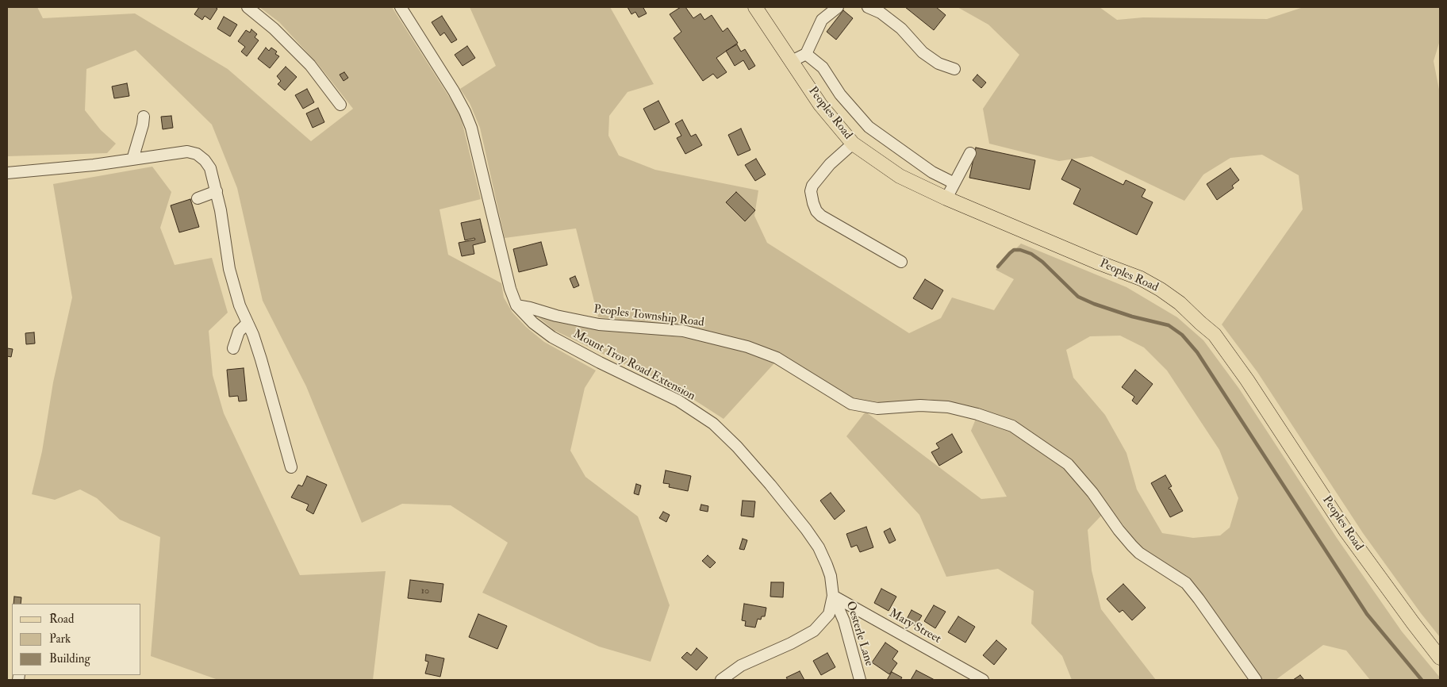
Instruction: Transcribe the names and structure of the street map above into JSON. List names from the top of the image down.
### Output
{
  "streets": {
    "main road": ["Peoples Road"],
    "street": [
      "Peoples Township Road",
      "Mount Troy Road Extension",
      "Mary Street",
      "Oesterle Lane"
    ]
  },
  "crossings": [
    ["Peoples Township Road", "Mount Troy Road Extension"],
    ["Mount Troy Road Extension", "Mary Street"],
    ["Mount Troy Road Extension", "Oesterle Lane"],
    ["Mary Street", "Oesterle Lane"]
  ],
  "house_numbers": ["10"],
  "legend": ["Road", "Park", "Building"]
}
